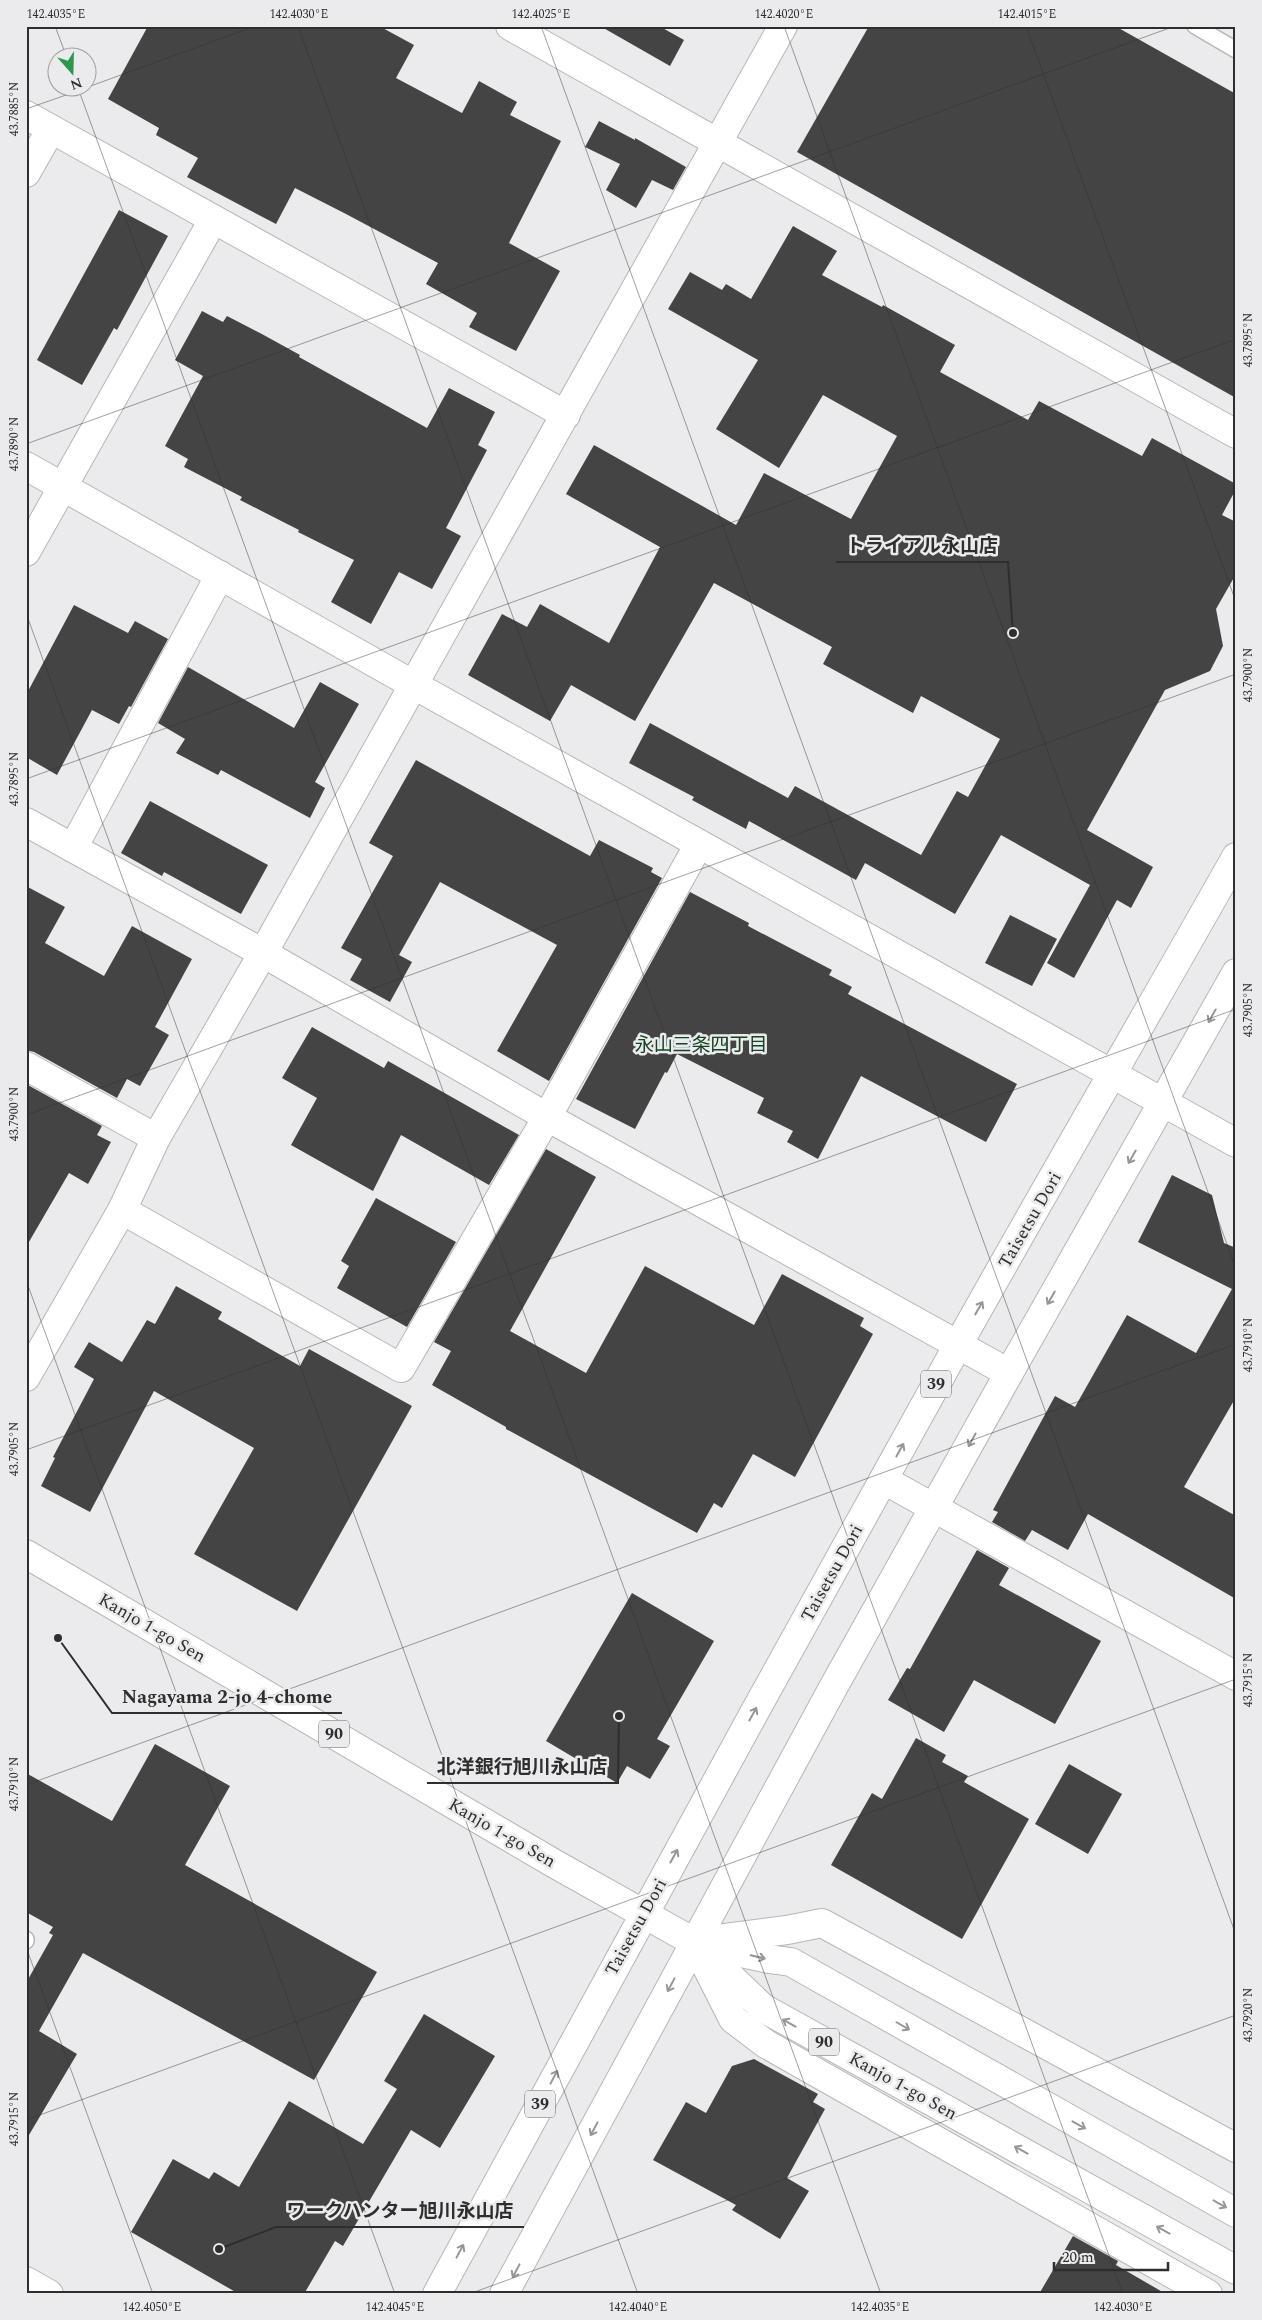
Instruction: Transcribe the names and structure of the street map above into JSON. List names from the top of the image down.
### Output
{
  "streets": {
    "main road": [
      "Taisetsu Dori",
      "39",
      "Kanjo 1-go Sen",
      "90"
    ]
  },
  "crossings": [
    ["Taisetsu Dori", "Kanjo 1-go Sen"]
  ],
  "districts": ["永山三条四丁目"],
  "places": [
    "トライアル永山店",
    "Nagayama 2-jo 4-chome",
    "北洋銀行旭川永山店",
    "ワークハンター旭川永山店"
  ],
  "scale_bar": "20 m",
  "north": "bottom",
  "coordinates": [
    "142.4035°E",
    "142.4030°E",
    "142.4025°E",
    "142.4020°E",
    "142.4015°E",
    "43.7885°N",
    "43.7895°N",
    "43.7890°N",
    "43.7900°N",
    "43.7905°N",
    "43.7910°N",
    "43.7915°N",
    "43.7920°N",
    "142.4050°E",
    "142.4045°E",
    "142.4040°E"
  ]
}
